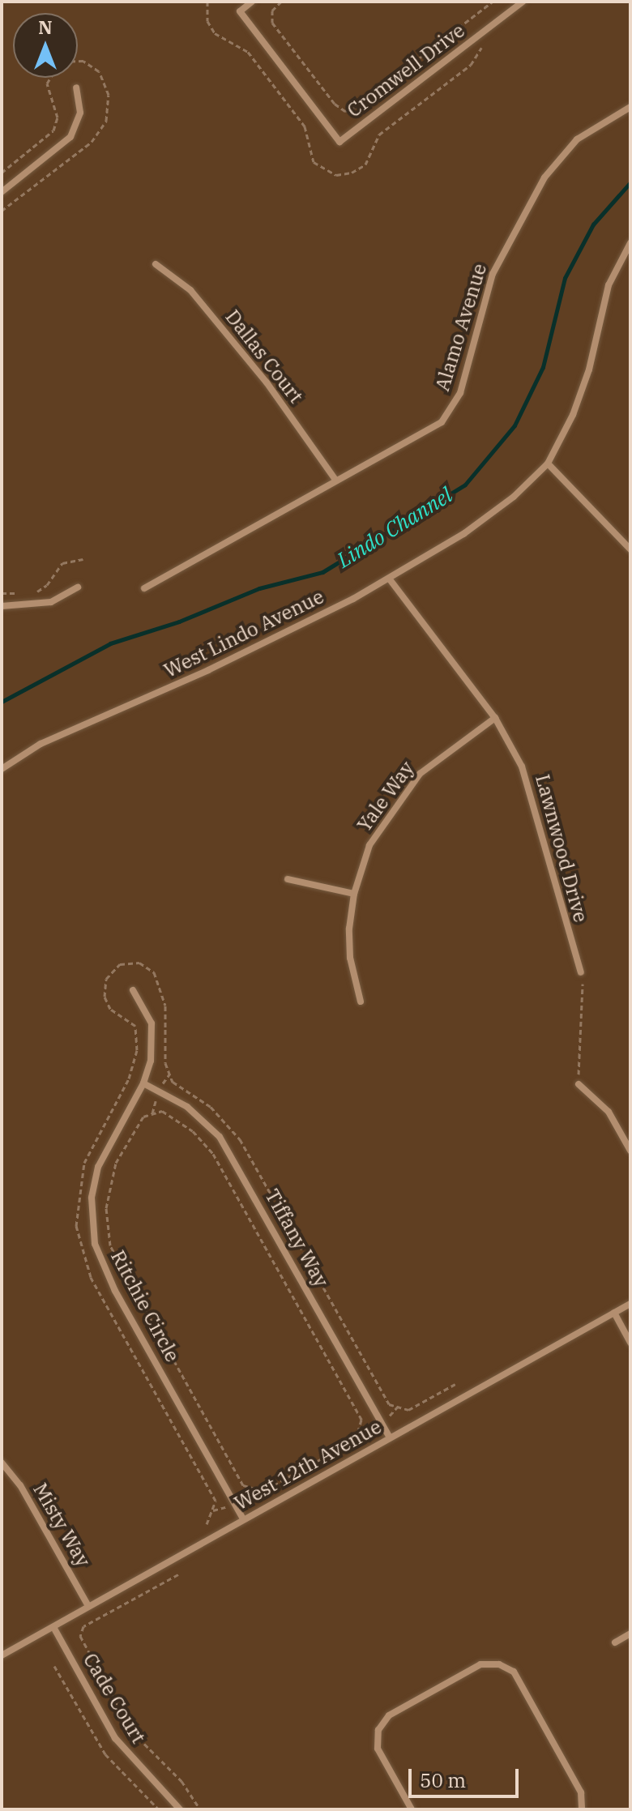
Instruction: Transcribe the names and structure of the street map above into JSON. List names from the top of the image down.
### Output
{
  "streets": {
    "street": [
      "Cromwell Drive",
      "Alamo Avenue",
      "Dallas Court",
      "West Lindo Avenue",
      "Yale Way",
      "Lawnwood Drive",
      "Tiffany Way",
      "Ritchie Circle",
      "West 12th Avenue",
      "Misty Way",
      "Cade Court"
    ]
  },
  "crossings": [
    ["Alamo Avenue", "Dallas Court"],
    ["West Lindo Avenue", "Lawnwood Drive"],
    ["Yale Way", "Lawnwood Drive"],
    ["Tiffany Way", "Ritchie Circle"],
    ["Tiffany Way", "West 12th Avenue"],
    ["Ritchie Circle", "West 12th Avenue"],
    ["West 12th Avenue", "Misty Way"],
    ["West 12th Avenue", "Cade Court"]
  ],
  "water": ["Lindo Channel"],
  "scale_bar": "50 m",
  "north": "top"
}
